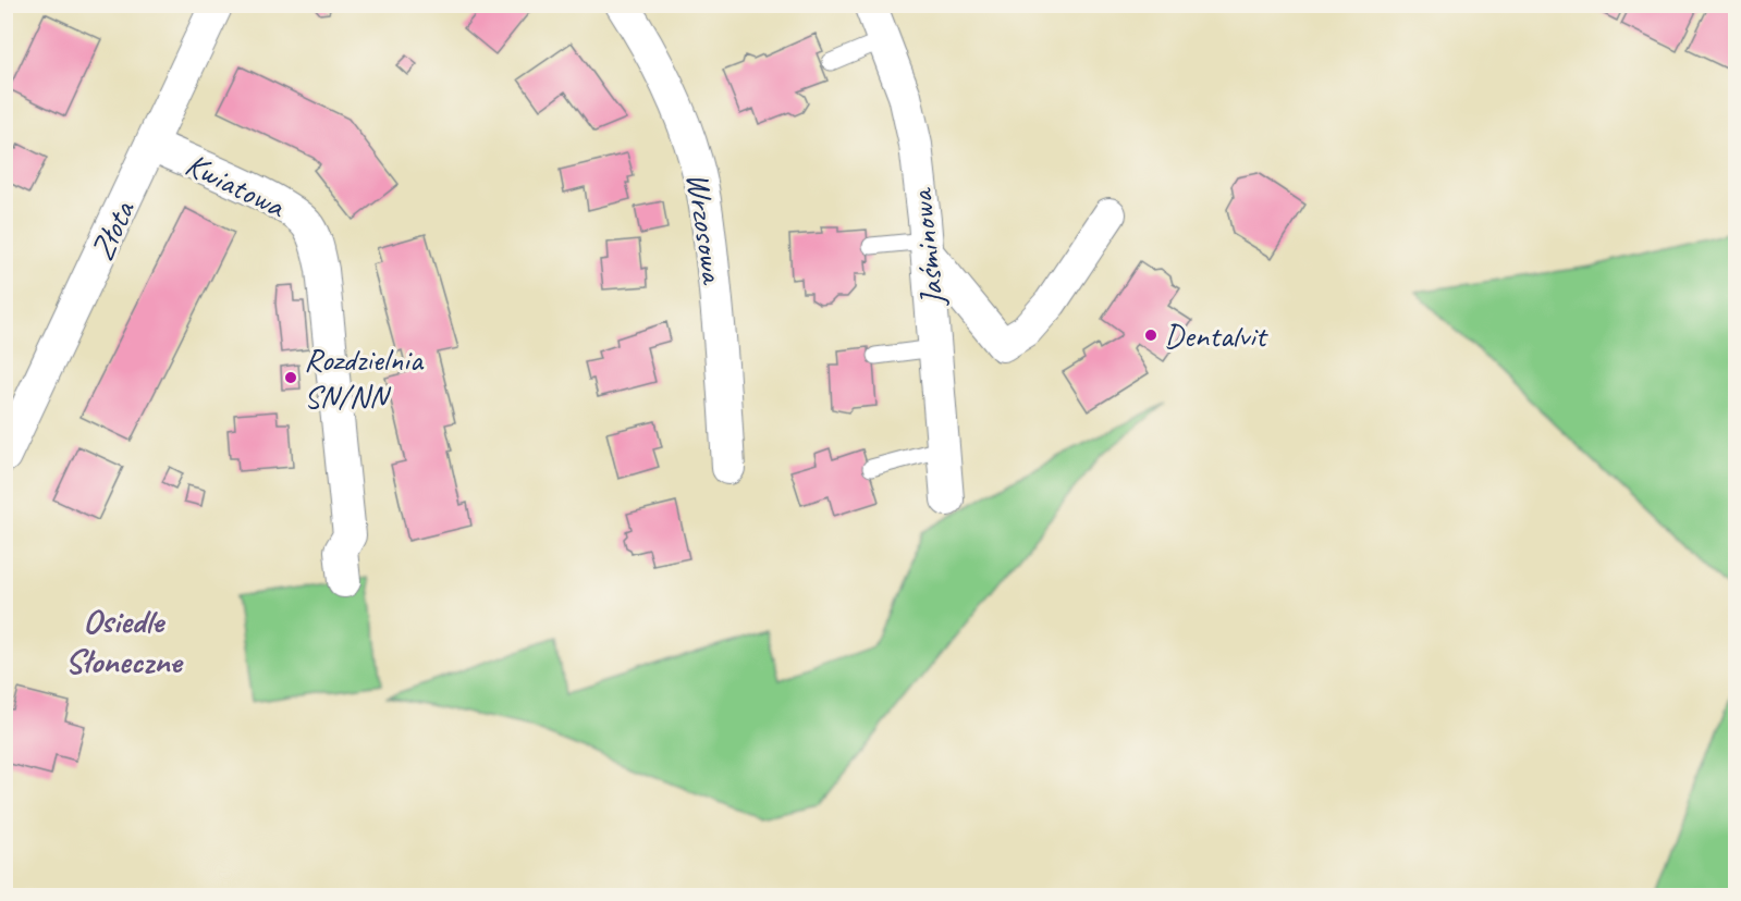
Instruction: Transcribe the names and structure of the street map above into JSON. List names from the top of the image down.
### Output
{
  "streets": {
    "street": [
      "Kwiatowa",
      "Wrzosowa",
      "Złota",
      "Jaśminowa"
    ]
  },
  "crossings": [
    ["Kwiatowa", "Złota"]
  ],
  "districts": ["Osiedle Słoneczne"],
  "places": ["Dentalvit", "Rozdzielnia SN/NN"]
}
